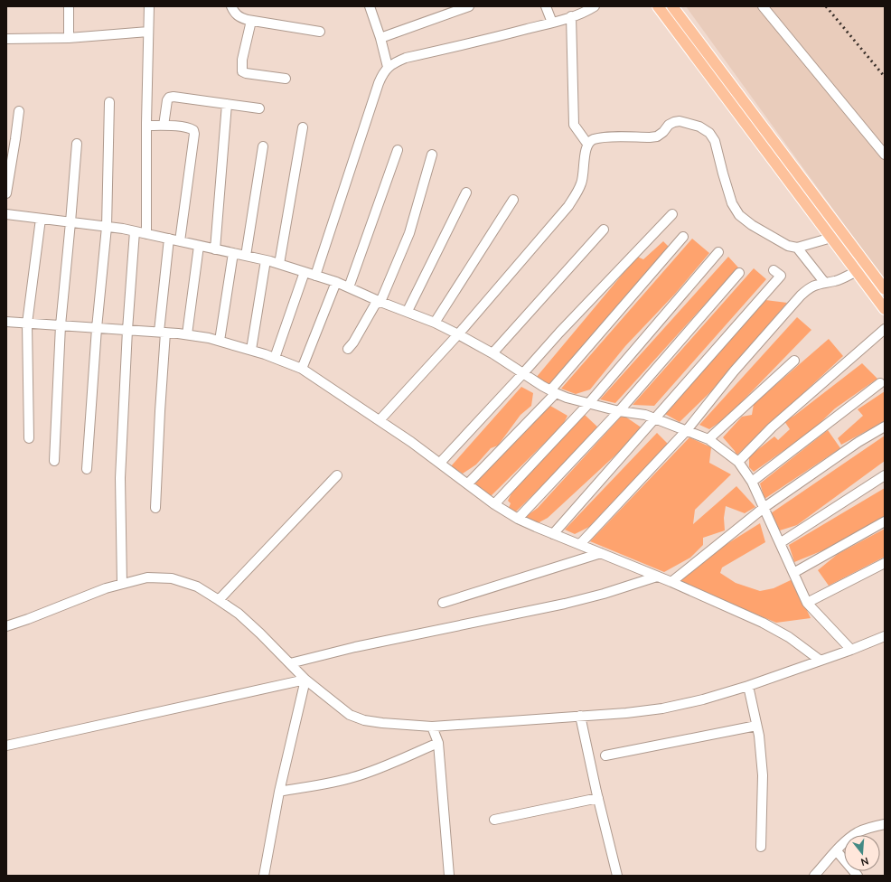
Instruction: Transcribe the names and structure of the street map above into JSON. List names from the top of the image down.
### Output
{
  "north": "bottom"
}
